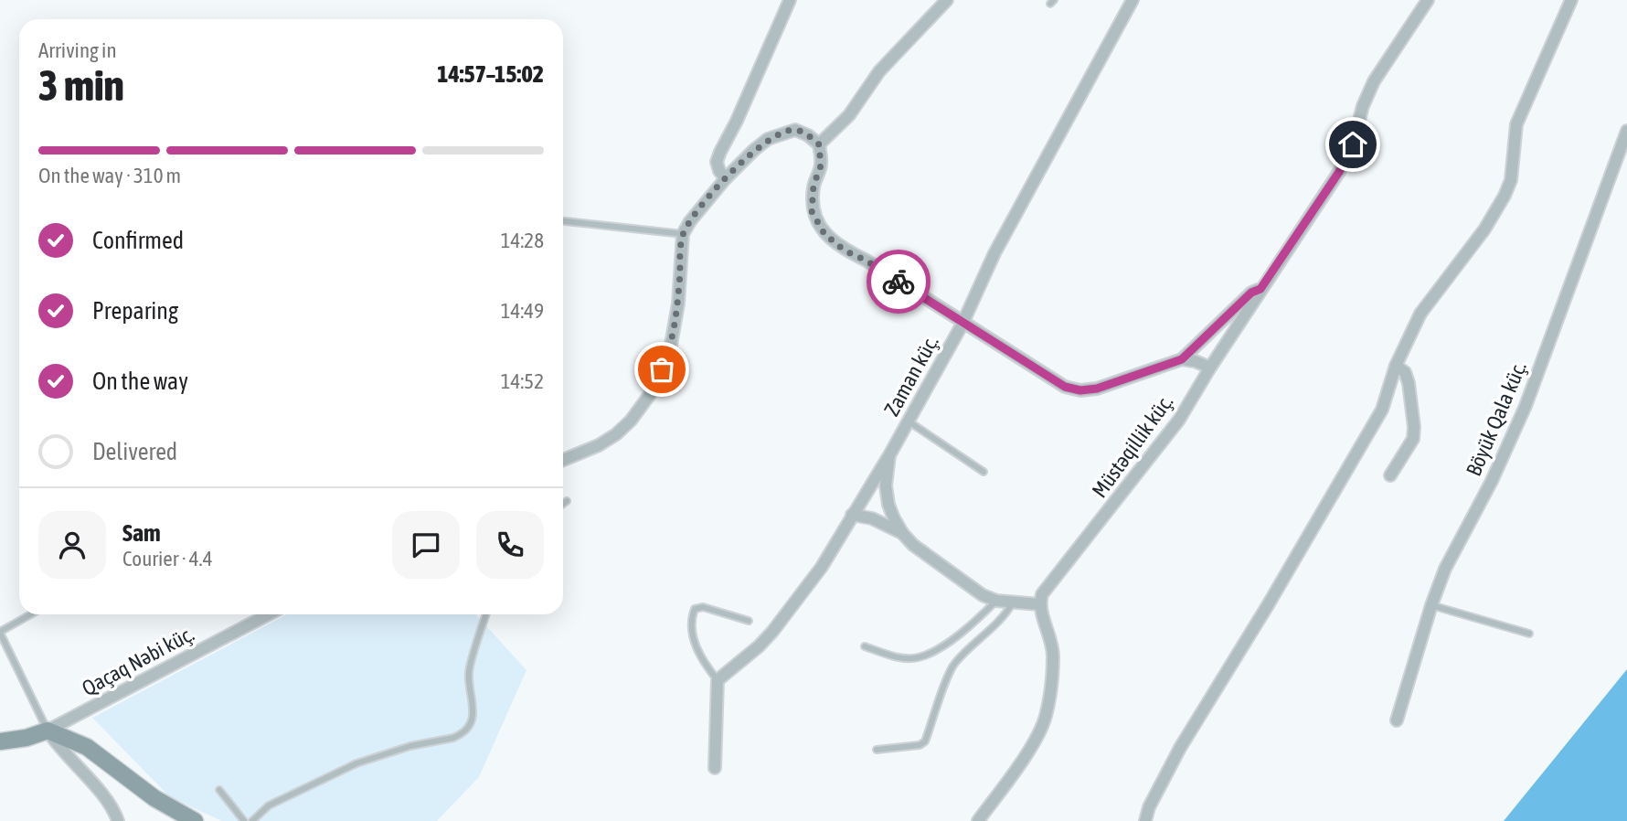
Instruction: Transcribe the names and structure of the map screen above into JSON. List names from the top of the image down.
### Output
{
  "streets": {
    "street": [
      "Zaman küç.",
      "Böyük Qala küç.",
      "Müstəqillik küç.",
      "Qaçaq Nəbi küç."
    ]
  },
  "crossings": [
    ["Zaman küç.", "Müstəqillik küç."]
  ],
  "page": {
    "heading": ["3 min", "Arriving in", "14:57–15:02"],
    "panel": ["Sam", "Courier · 4.4"],
    "bar": "On the way · 310 m",
    "list": [
      ["Confirmed", "14:28"],
      ["Preparing", "14:49"],
      ["On the way", "14:52"],
      "Delivered"
    ]
  }
}
